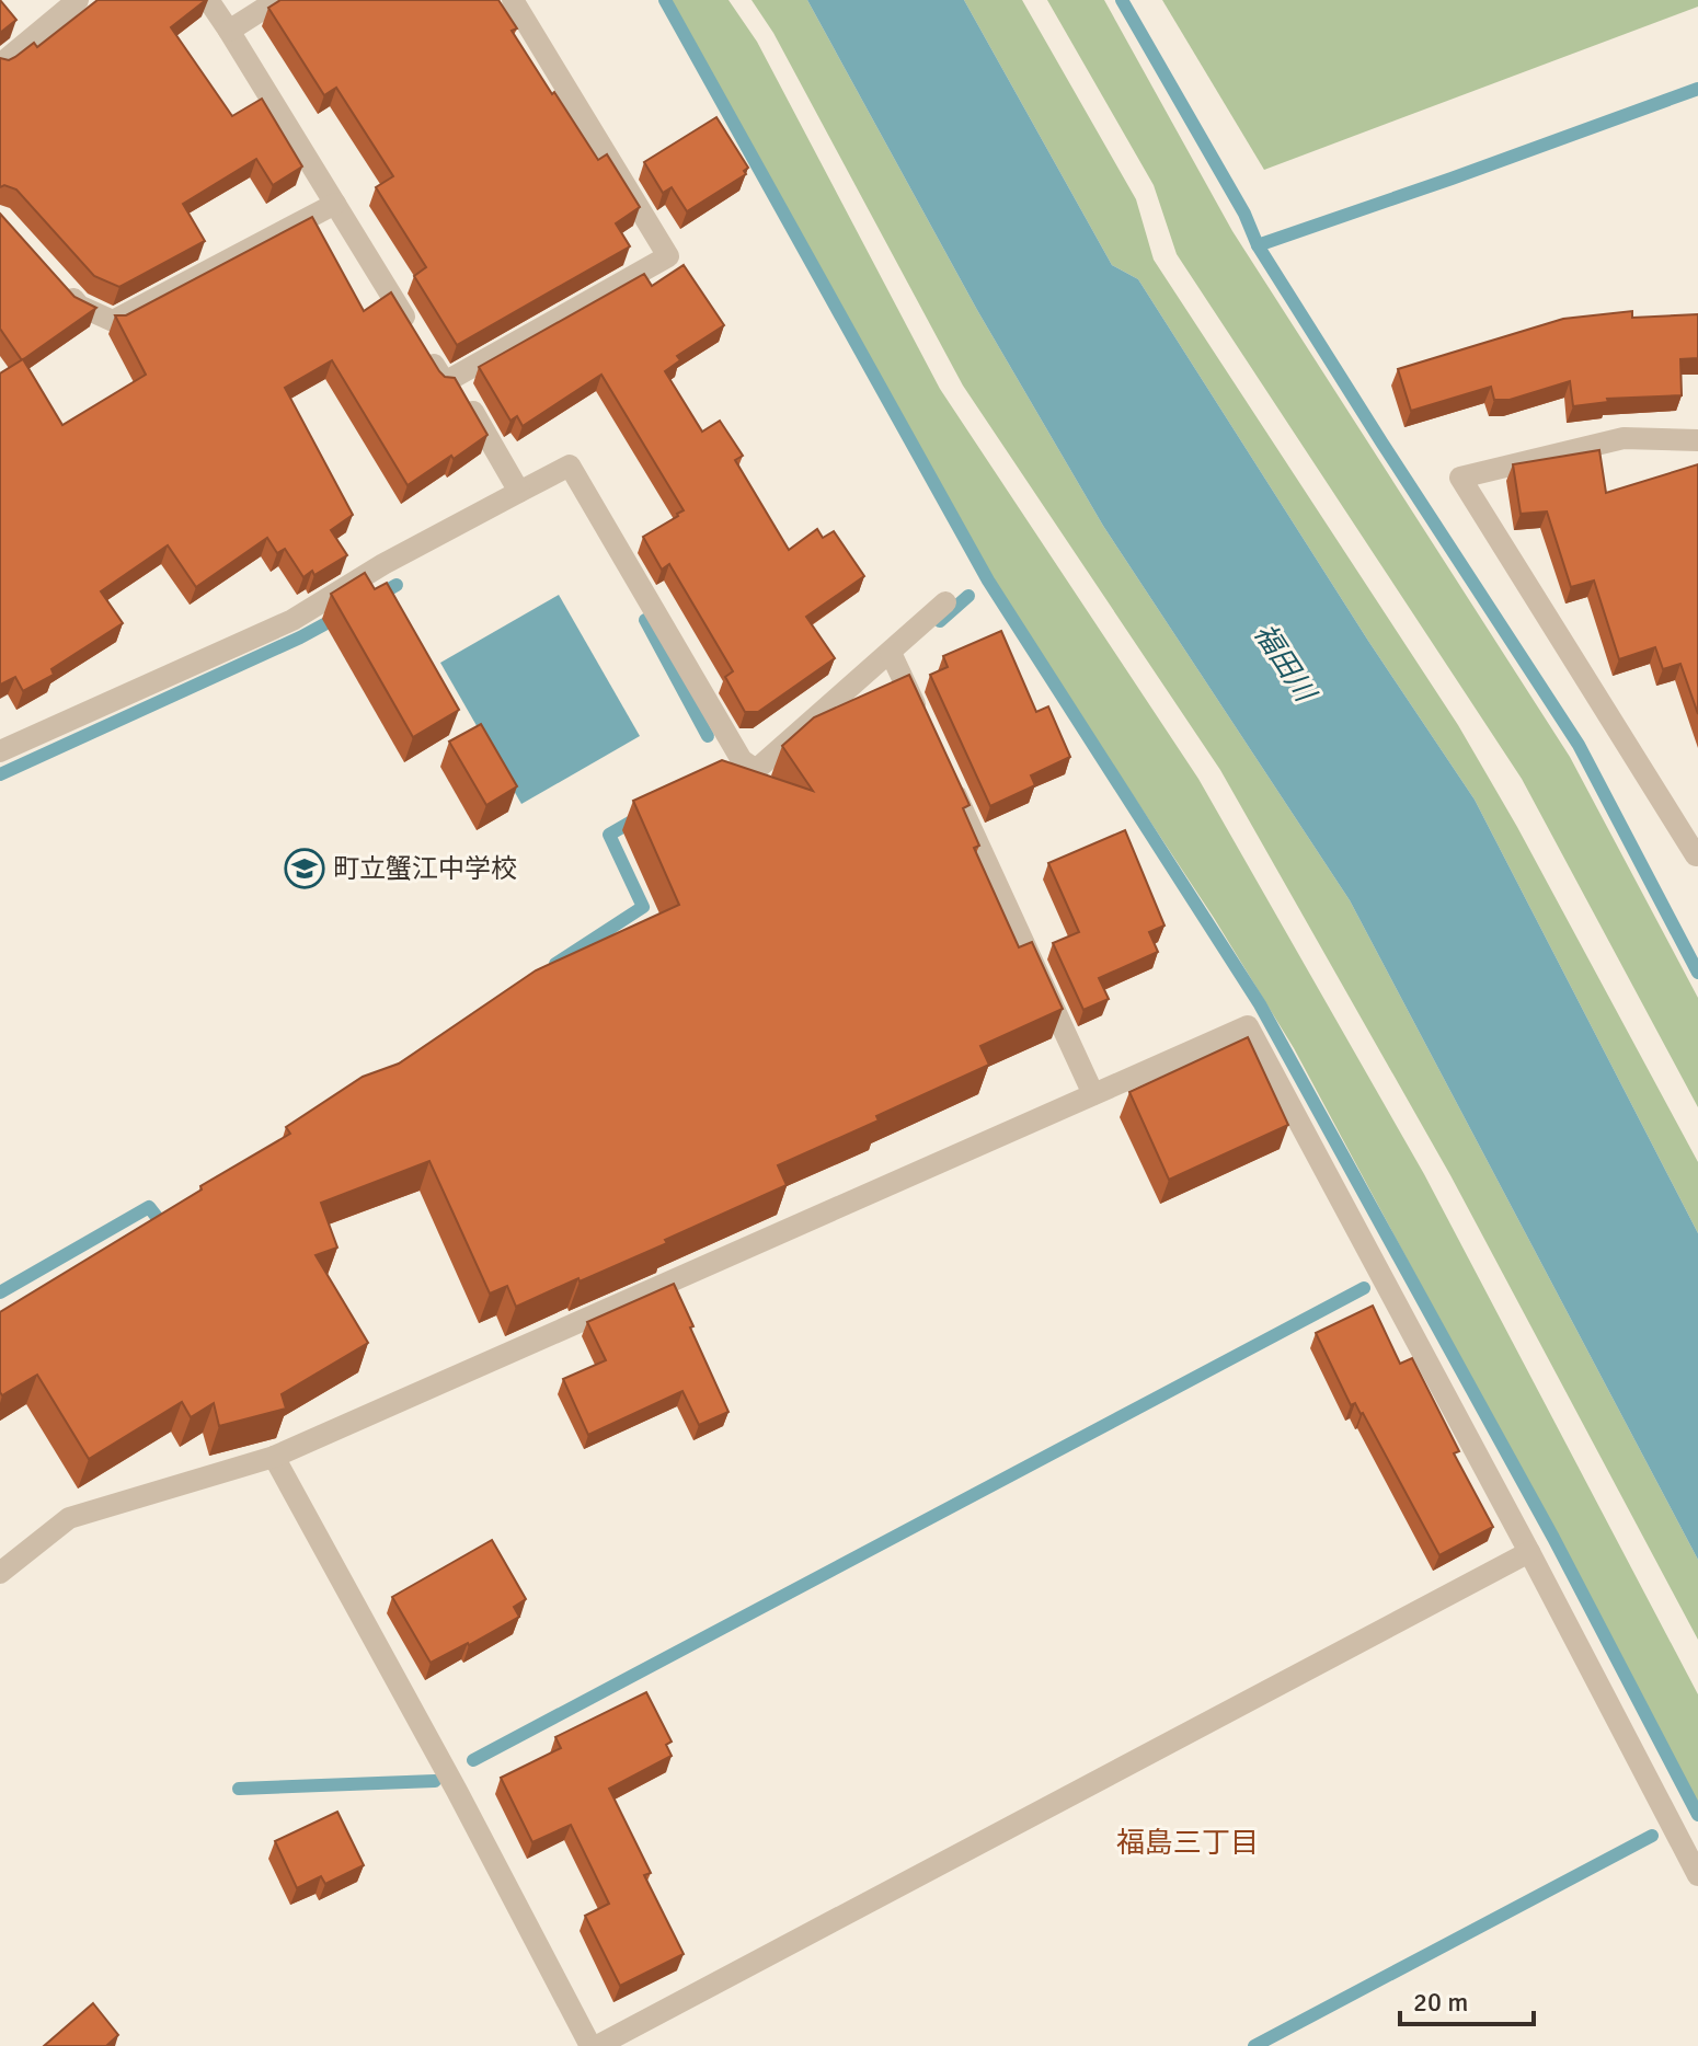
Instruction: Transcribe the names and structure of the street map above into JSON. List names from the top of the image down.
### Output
{
  "districts": ["福島三丁目"],
  "water": ["福田川"],
  "places": {
    "school or university": ["町立蟹江中学校"]
  },
  "scale_bar": "20 m"
}
